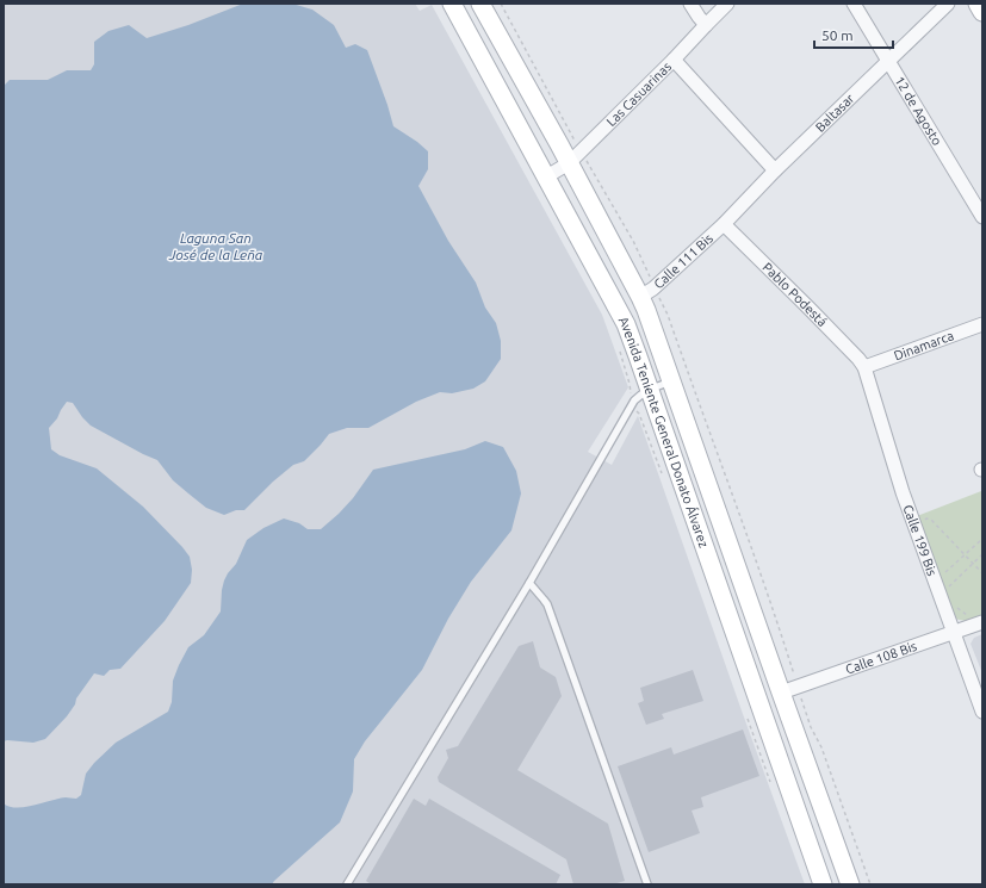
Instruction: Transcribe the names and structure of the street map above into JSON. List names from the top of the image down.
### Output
{
  "streets": {
    "main road": ["Avenida Teniente General Donato Álvarez"],
    "street": [
      "Las Casuarinas",
      "12 de Agosto",
      "Baltasar",
      "Calle 111 Bis",
      "Pablo Podestá",
      "Dinamarca",
      "Calle 199 Bis",
      "Calle 108 Bis"
    ]
  },
  "crossings": [
    ["Las Casuarinas", "Avenida Teniente General Donato Álvarez"],
    ["12 de Agosto", "Baltasar"],
    ["Baltasar", "Calle 111 Bis"],
    ["Baltasar", "Pablo Podestá"],
    ["Calle 111 Bis", "Pablo Podestá"],
    ["Calle 111 Bis", "Avenida Teniente General Donato Álvarez"],
    ["Pablo Podestá", "Dinamarca"],
    ["Pablo Podestá", "Calle 199 Bis"],
    ["Dinamarca", "Calle 199 Bis"],
    ["Avenida Teniente General Donato Álvarez", "Calle 108 Bis"],
    ["Calle 199 Bis", "Calle 108 Bis"]
  ],
  "water": ["Laguna San José de la Leña"],
  "scale_bar": "50 m"
}
